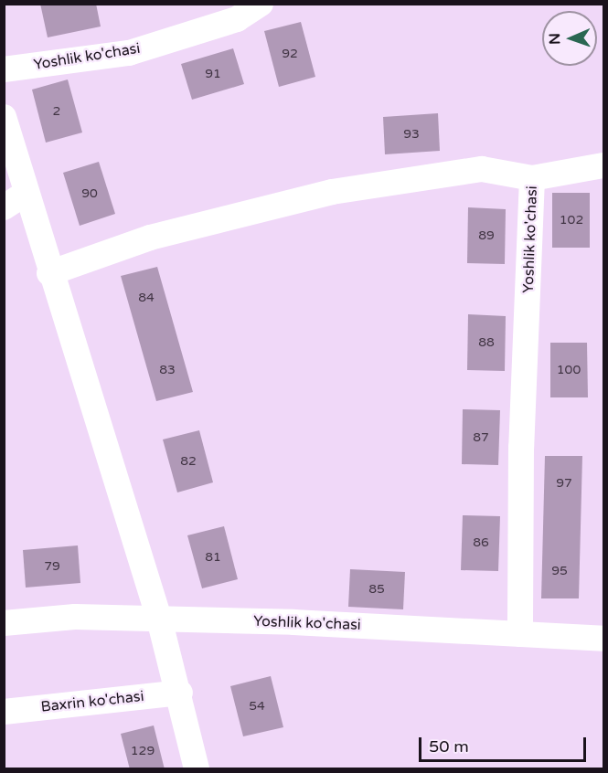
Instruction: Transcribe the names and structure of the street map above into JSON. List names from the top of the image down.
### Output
{
  "streets": {
    "street": ["Yoshlik ko'chasi", "Baxrin ko'chasi"]
  },
  "house_numbers": [
    "92",
    "91",
    "2",
    "93",
    "90",
    "102",
    "89",
    "84",
    "88",
    "83",
    "100",
    "87",
    "82",
    "97",
    "86",
    "81",
    "79",
    "95",
    "85",
    "54",
    "129"
  ],
  "scale_bar": "50 m",
  "north": "left"
}
